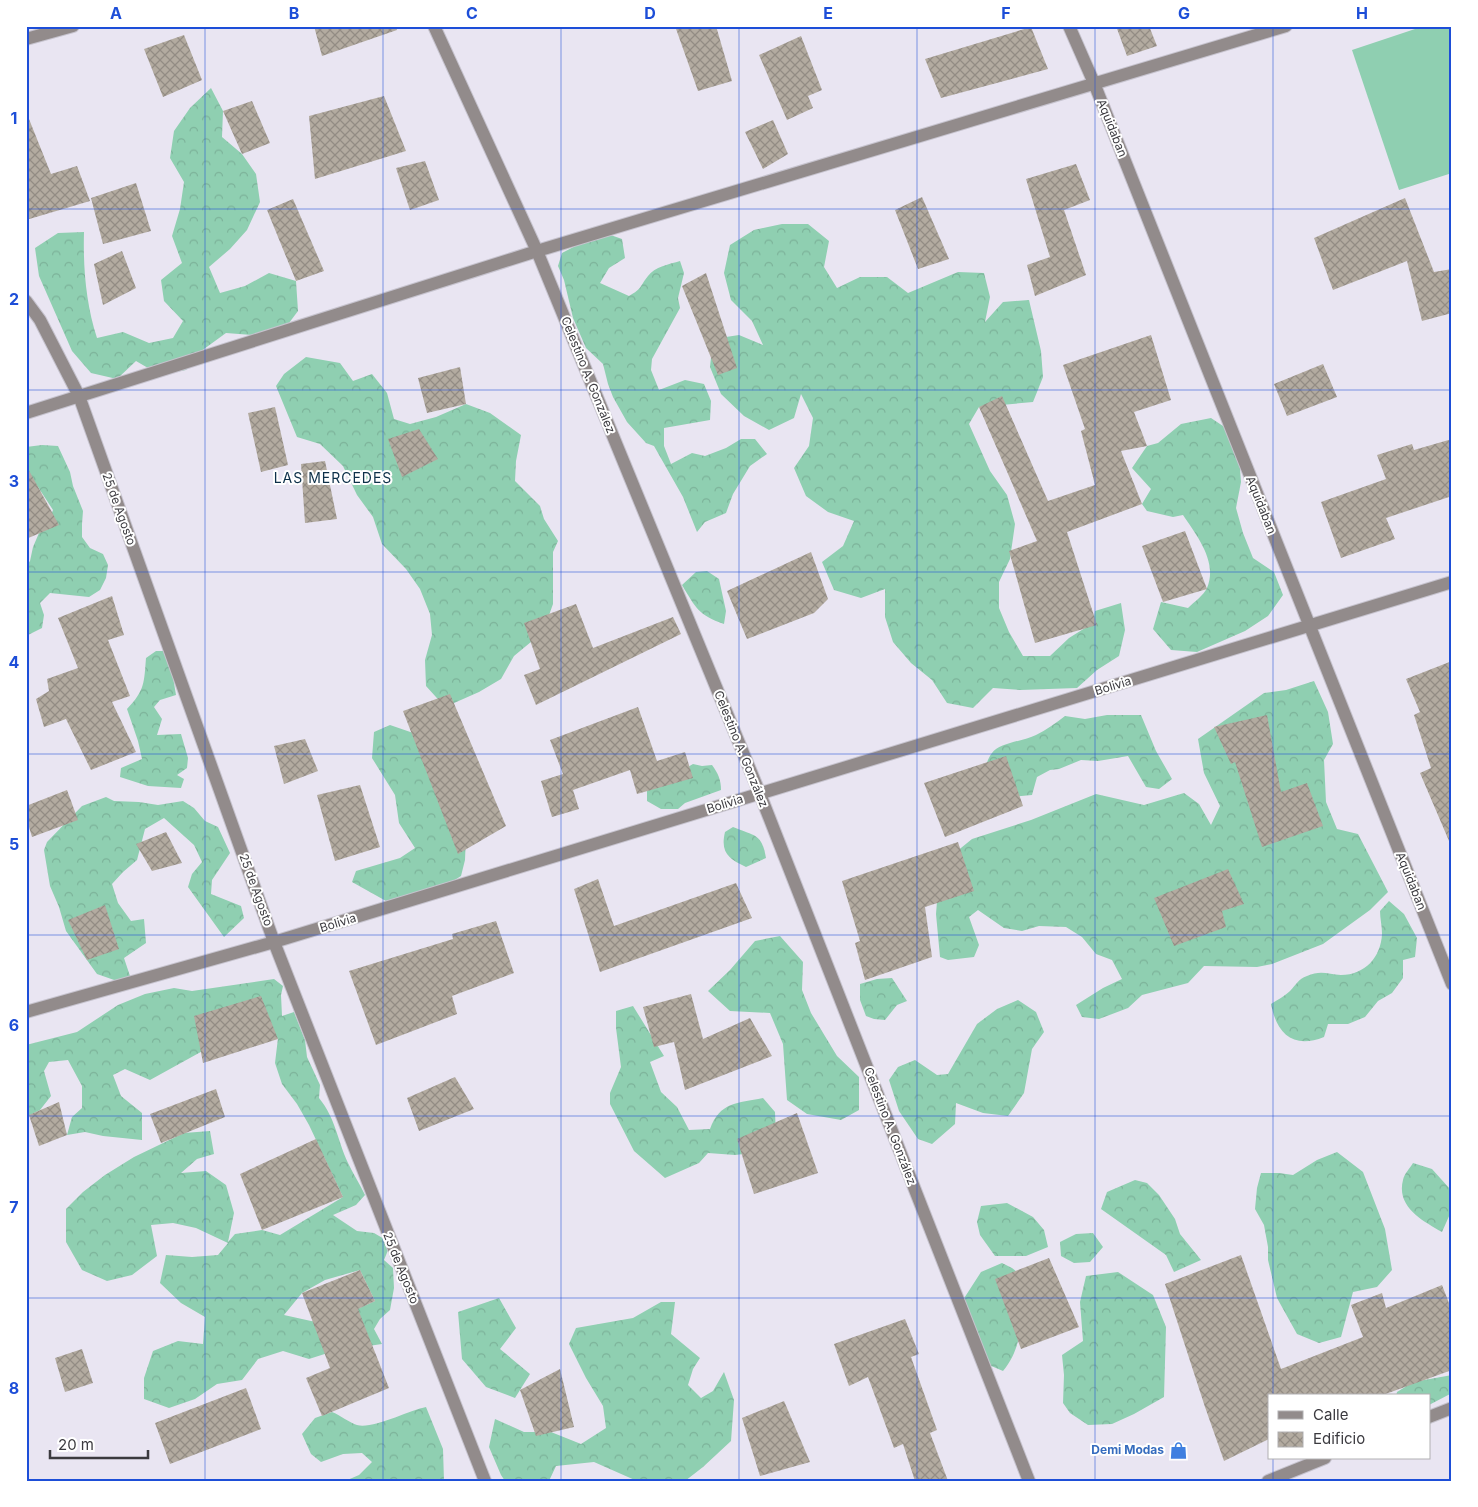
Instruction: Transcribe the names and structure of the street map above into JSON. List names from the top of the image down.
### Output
{
  "streets": {
    "street": [
      "Aquidaban",
      "Celestino A. González",
      "25 de Agosto",
      "Bolivia"
    ]
  },
  "crossings": [
    ["Aquidaban", "Bolivia"],
    ["Celestino A. González", "Bolivia"],
    ["25 de Agosto", "Bolivia"]
  ],
  "districts": ["LAS MERCEDES"],
  "places": {
    "shop": ["Demi Modas"]
  },
  "legend": ["Calle", "Edificio"],
  "scale_bar": "20 m",
  "grid": {
    "columns": [
      "A",
      "B",
      "C",
      "D",
      "E",
      "F",
      "G",
      "H"
    ],
    "rows": [
      "1",
      "2",
      "3",
      "4",
      "5",
      "6",
      "7",
      "8"
    ]
  }
}
